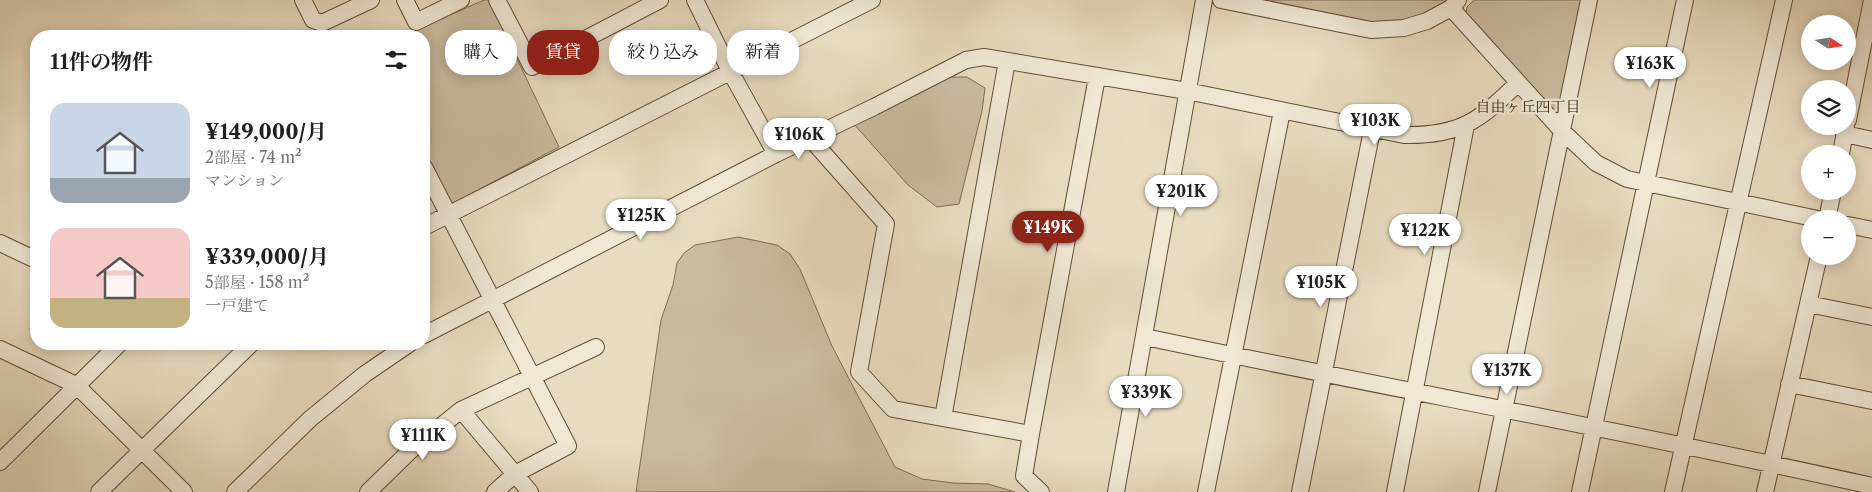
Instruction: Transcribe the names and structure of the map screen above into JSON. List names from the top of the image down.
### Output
{
  "districts": ["自由ヶ丘四丁目"],
  "north": "right",
  "page": {
    "map_buttons": ["+", "−"],
    "chip": [
      "購入",
      "賃貸",
      "絞り込み",
      "新着"
    ],
    "heading": "11件の物件",
    "price": [
      "¥163K",
      "¥103K",
      "¥106K",
      "¥201K",
      "¥125K",
      "¥149K",
      "¥122K",
      "¥105K",
      "¥137K",
      "¥339K",
      "¥111K"
    ],
    "list": [
      {
        "name": "¥149,000/月",
        "note": "2部屋 · 74 m² · マンション"
      },
      {
        "name": "¥339,000/月",
        "note": "5部屋 · 158 m² · 一戸建て"
      }
    ]
  }
}
